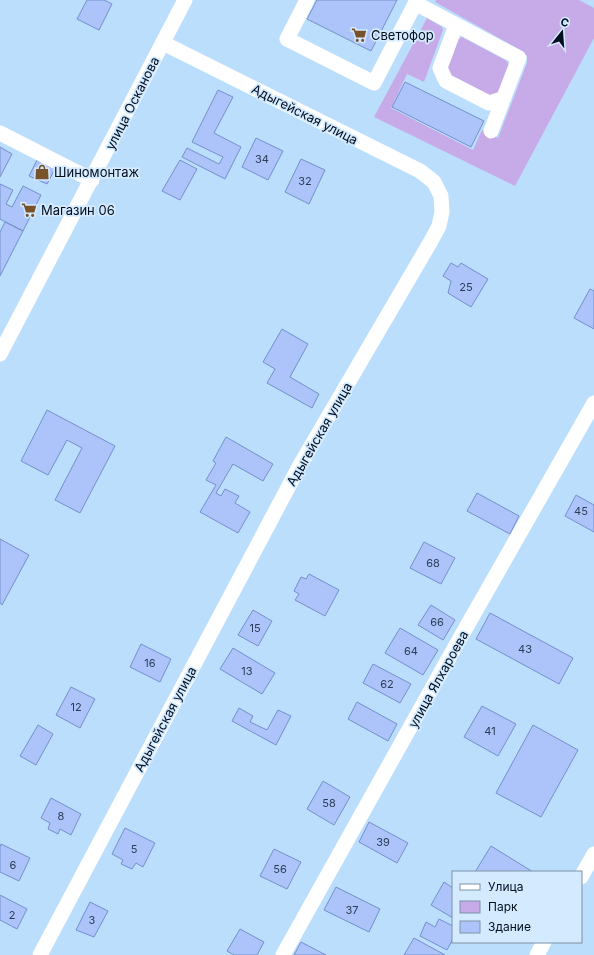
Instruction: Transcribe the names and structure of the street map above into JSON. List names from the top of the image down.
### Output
{
  "streets": {
    "street": ["улица Осканова", "Адыгейская улица", "улица Ялхароева"]
  },
  "crossings": [
    ["улица Осканова", "Адыгейская улица"]
  ],
  "places": {
    "supermarket": ["Светофор", "Магазин 06"],
    "shop": ["Шиномонтаж"]
  },
  "house_numbers": [
    "34",
    "32",
    "25",
    "45",
    "68",
    "66",
    "15",
    "43",
    "64",
    "16",
    "13",
    "62",
    "12",
    "41",
    "58",
    "8",
    "39",
    "5",
    "6",
    "56",
    "37",
    "2",
    "3"
  ],
  "legend": ["Улица", "Парк", "Здание"],
  "north": "top"
}
